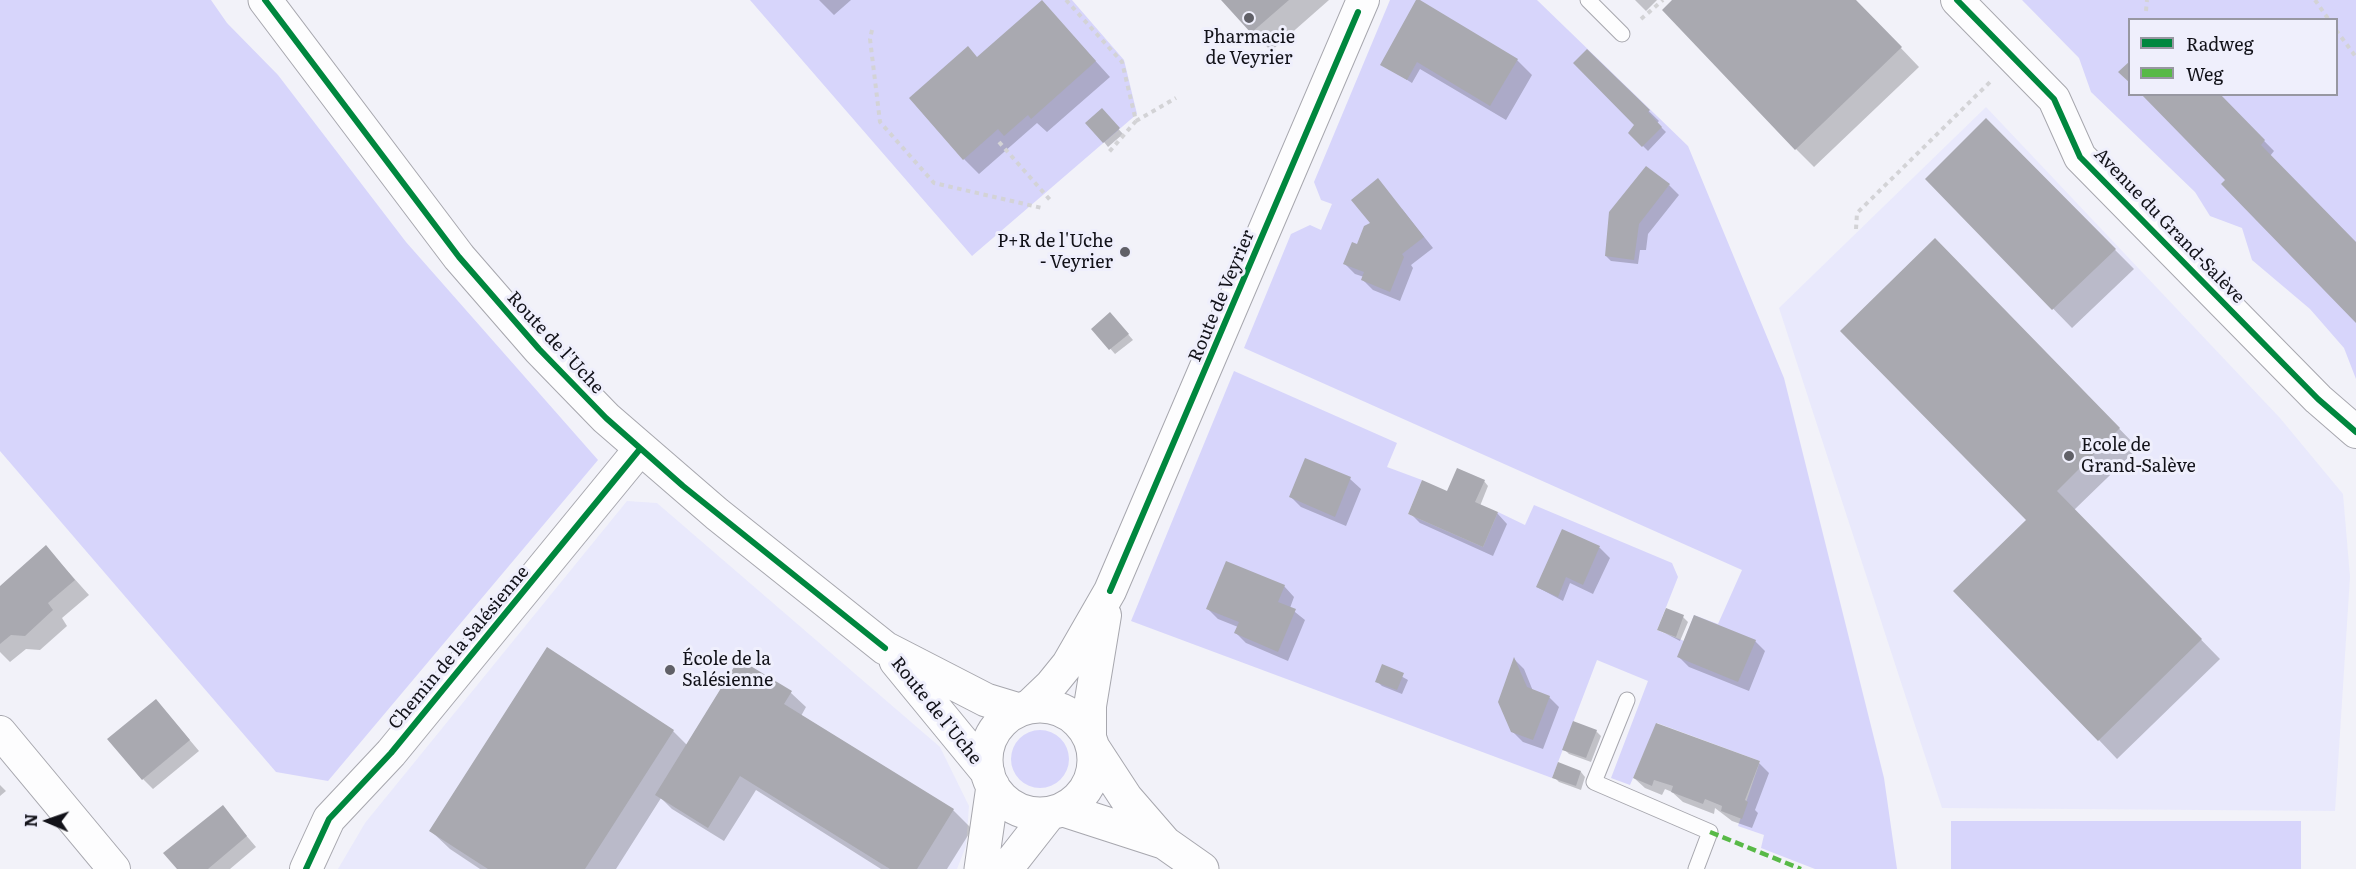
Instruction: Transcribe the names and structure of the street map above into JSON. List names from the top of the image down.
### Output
{
  "streets": {
    "street": [
      "Avenue du Grand-Salève",
      "Route de Veyrier",
      "Route de l'Uche",
      "Chemin de la Salésienne"
    ]
  },
  "crossings": [
    ["Route de Veyrier", "Route de l'Uche"],
    ["Route de l'Uche", "Chemin de la Salésienne"]
  ],
  "places": [
    "Pharmacie de Veyrier",
    "P+R de l'Uche - Veyrier",
    "Ecole de Grand-Salève",
    "École de la Salésienne"
  ],
  "legend": ["Radweg", "Weg"],
  "north": "left"
}
